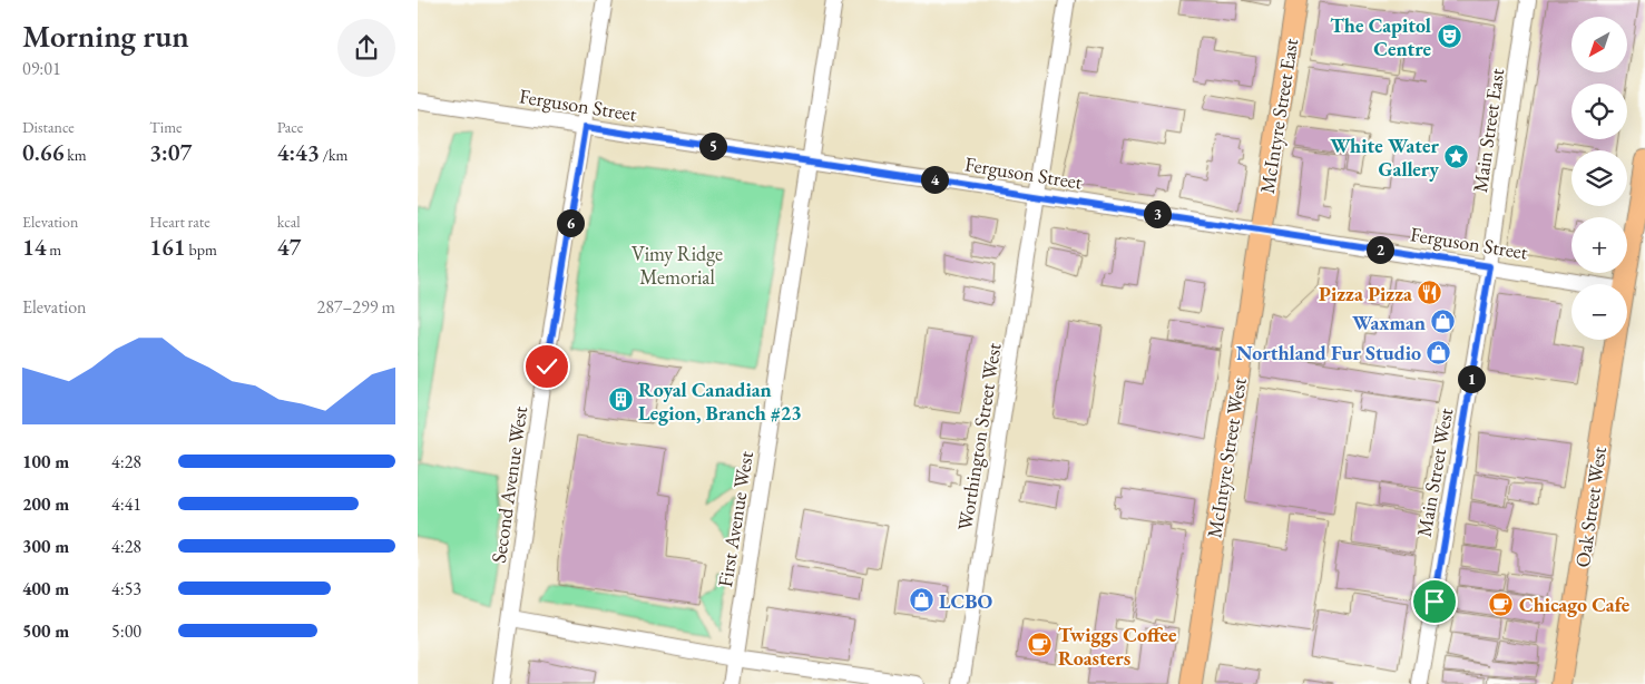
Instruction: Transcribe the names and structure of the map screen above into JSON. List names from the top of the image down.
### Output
{
  "streets": {
    "main road": ["McIntyre Street East", "McIntyre Street West", "Oak Street West"],
    "street": [
      "Ferguson Street",
      "Main Street East",
      "Worthington Street West",
      "Main Street West",
      "Second Avenue West",
      "First Avenue West"
    ]
  },
  "crossings": [
    ["Ferguson Street", "McIntyre Street East"],
    ["Ferguson Street", "Main Street East"],
    ["Ferguson Street", "Worthington Street West"],
    ["Ferguson Street", "McIntyre Street West"],
    ["Ferguson Street", "Main Street West"],
    ["Ferguson Street", "Second Avenue West"],
    ["Ferguson Street", "First Avenue West"],
    ["McIntyre Street East", "McIntyre Street West"],
    ["Main Street East", "Main Street West"]
  ],
  "parks": ["Vimy Ridge Memorial"],
  "places": {
    "theatre": ["The Capitol Centre"],
    "place": ["White Water Gallery"],
    "restaurant": ["Pizza Pizza"],
    "shop": ["Waxman", "Northland Fur Studio", "LCBO"],
    "building": ["Royal Canadian Legion, Branch #23"],
    "cafe": ["Chicago Cafe", "Twiggs Coffee Roasters"]
  },
  "north": "bottom left",
  "page": {
    "heading": ["Morning run", "09:01"],
    "map_buttons": ["+", "−"],
    "stats": [
      ["Distance", "0.66 km"],
      ["Time", "3:07"],
      ["Pace", "4:43 /km"],
      ["Elevation", "14 m"],
      ["Heart rate", "161 bpm"],
      ["kcal", "47"]
    ],
    "pins": [
      "5",
      "4",
      "3",
      "6",
      "2",
      "1"
    ],
    "chart": ["Elevation", "287–299 m"],
    "list": [
      {
        "name": "100 m",
        "note": "4:28"
      },
      {
        "name": "200 m",
        "note": "4:41"
      },
      {
        "name": "300 m",
        "note": "4:28"
      },
      {
        "name": "400 m",
        "note": "4:53"
      },
      {
        "name": "500 m",
        "note": "5:00"
      }
    ]
  }
}
